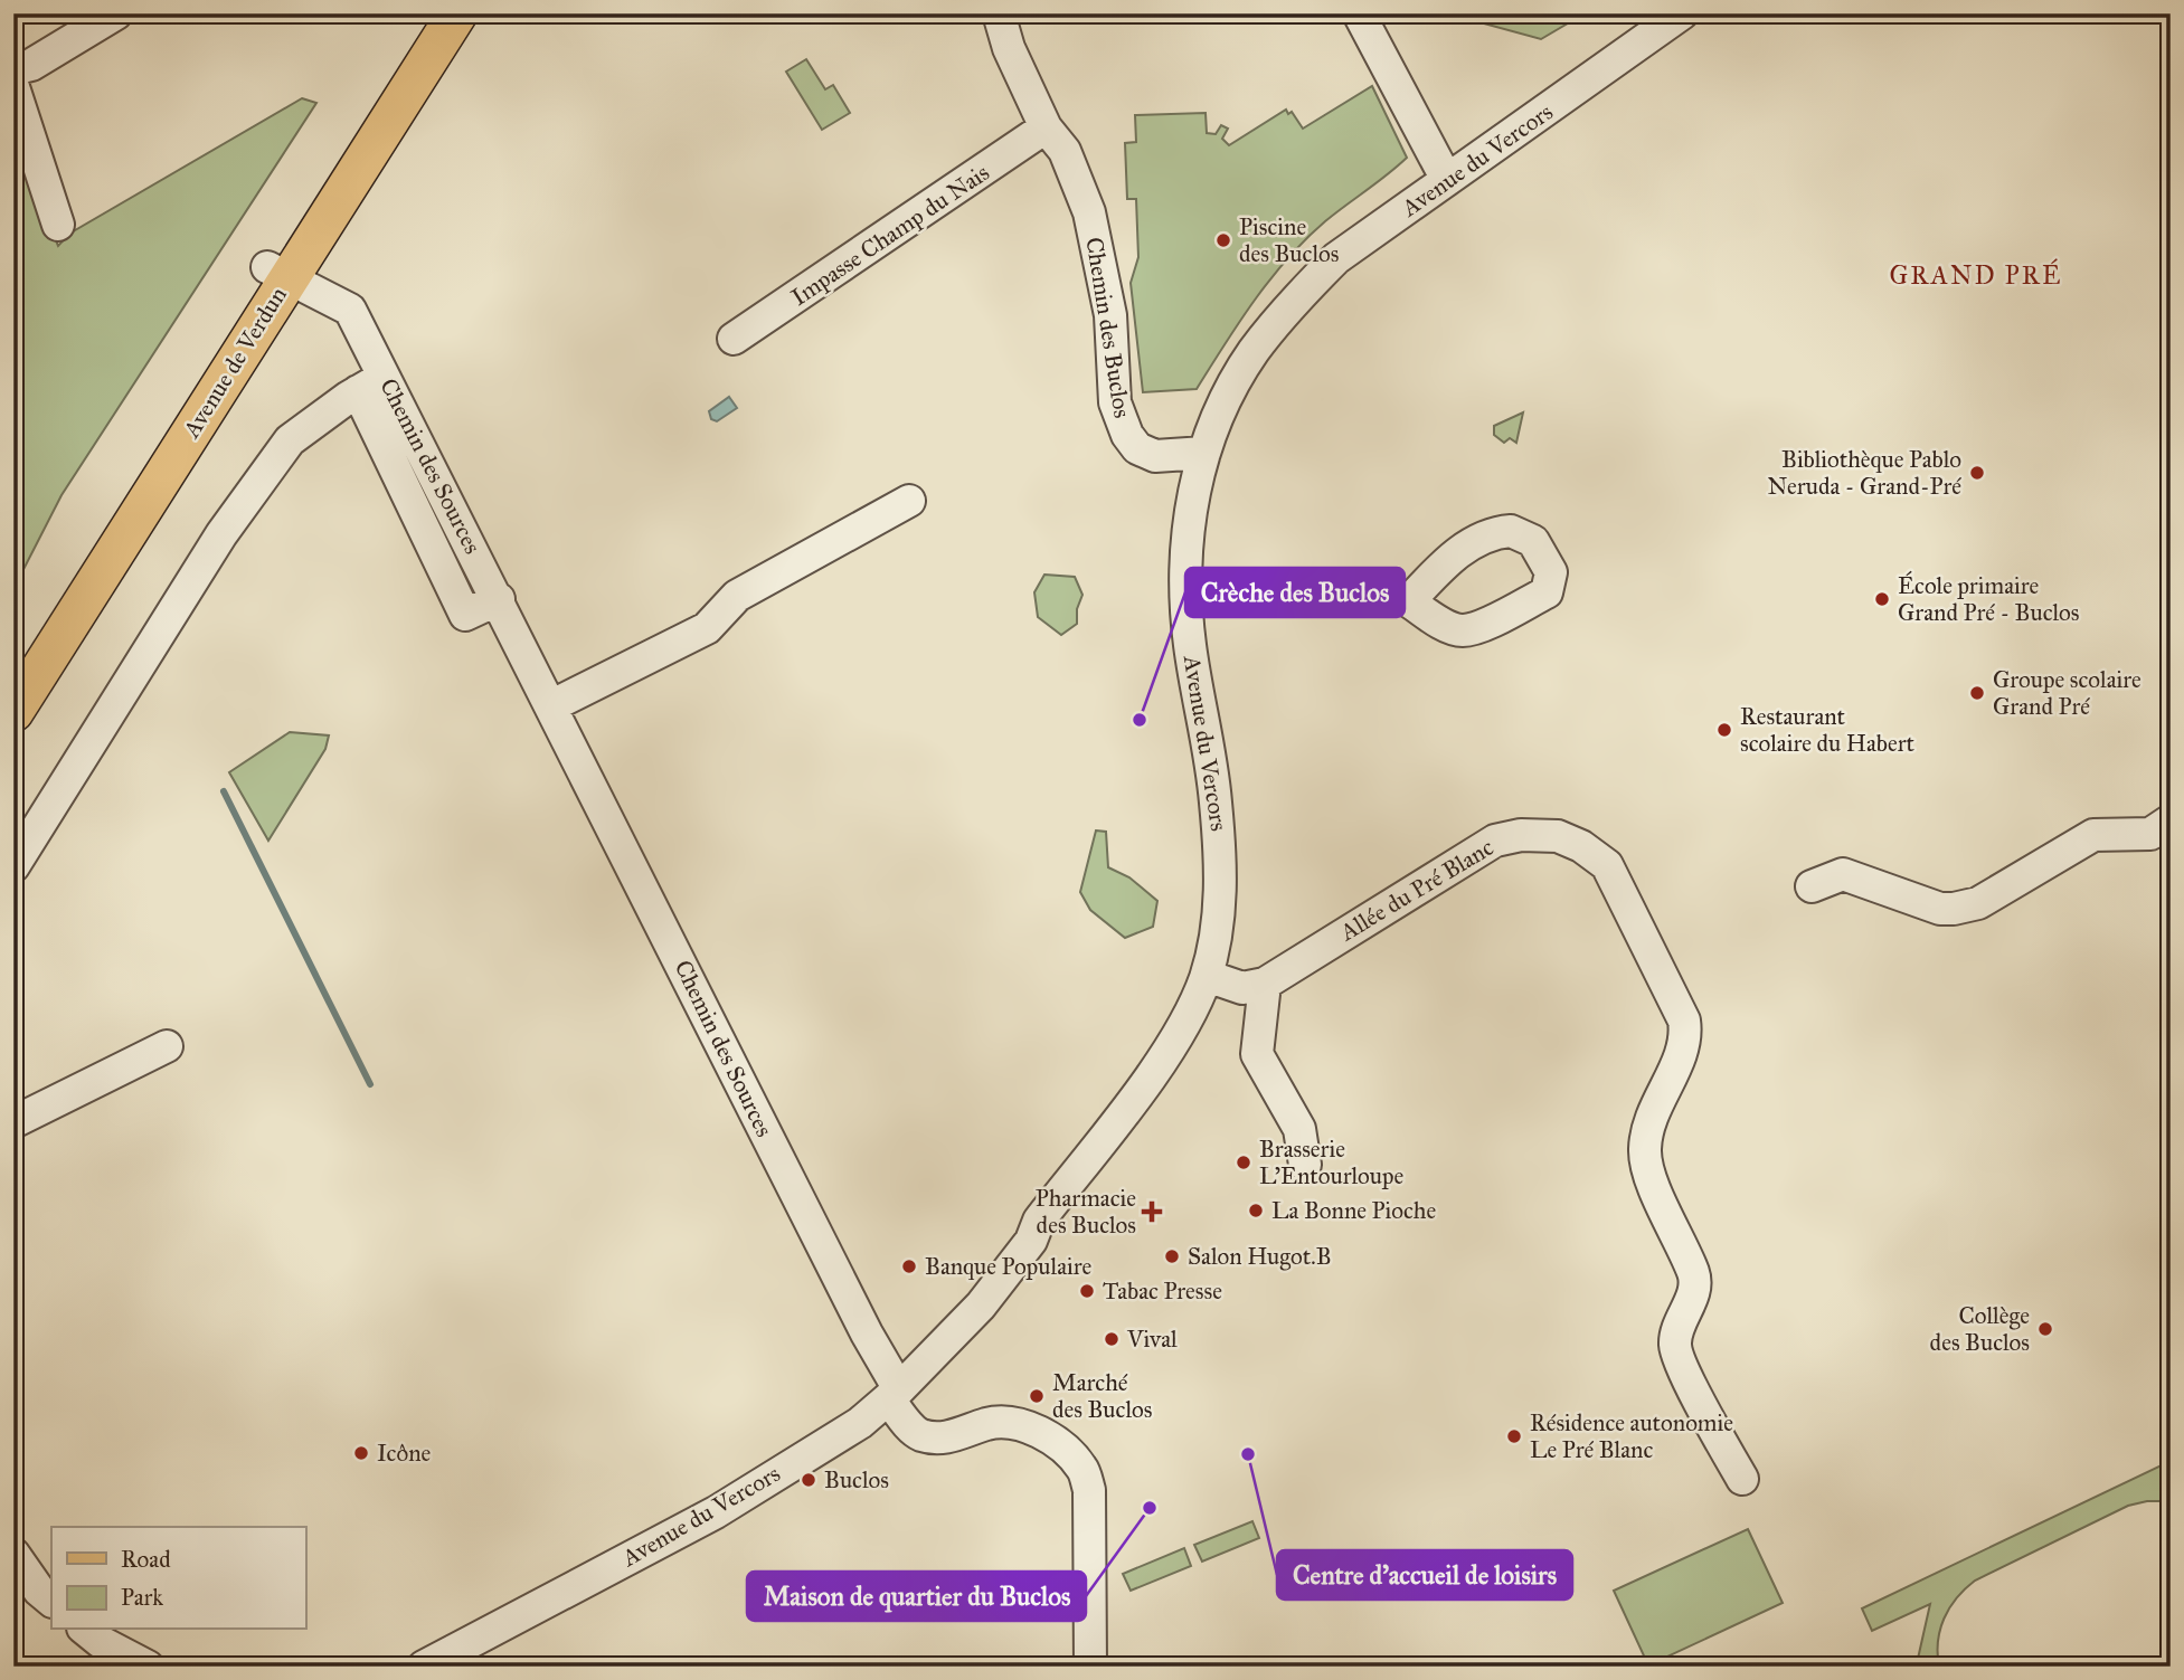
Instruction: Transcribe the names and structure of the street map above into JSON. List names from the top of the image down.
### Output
{
  "streets": {
    "main road": ["Avenue de Verdun"],
    "street": [
      "Avenue du Vercors",
      "Impasse Champ du Nais",
      "Chemin des Buclos",
      "Chemin des Sources",
      "Allée du Pré Blanc"
    ]
  },
  "crossings": [
    ["Avenue du Vercors", "Chemin des Buclos"],
    ["Avenue du Vercors", "Chemin des Sources"],
    ["Impasse Champ du Nais", "Chemin des Buclos"],
    ["Avenue de Verdun", "Chemin des Sources"]
  ],
  "districts": ["GRAND PRÉ"],
  "places": {
    "other": [
      "Piscine des Buclos",
      "Bibliothèque Pablo Neruda - Grand-Pré",
      "École primaire Grand Pré - Buclos",
      "Groupe scolaire Grand Pré",
      "Crèche des Buclos",
      "Restaurant scolaire du Habert",
      "Brasserie L'Entourloupe",
      "La Bonne Pioche",
      "Salon Hugot.B",
      "Banque Populaire",
      "Tabac Presse",
      "Collège des Buclos",
      "Vival",
      "Marché des Buclos",
      "Résidence autonomie Le Pré Blanc",
      "Icône",
      "Centre d'accueil de loisirs",
      "Buclos",
      "Maison de quartier du Buclos"
    ],
    "health": ["Pharmacie des Buclos"]
  },
  "legend": ["Road", "Park"]
}
